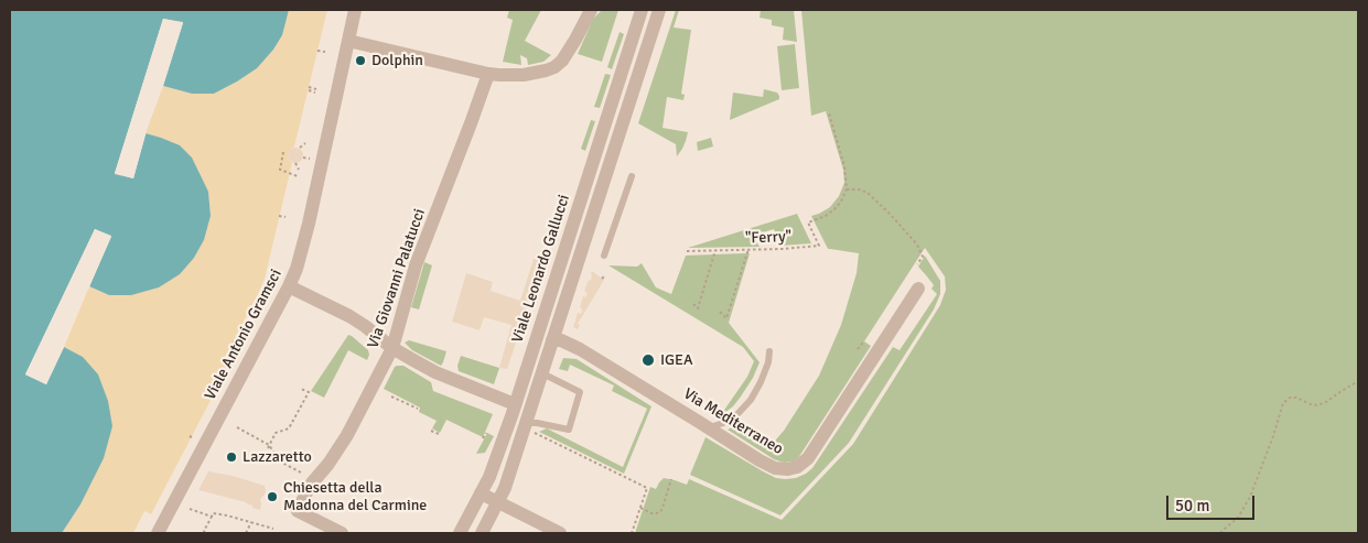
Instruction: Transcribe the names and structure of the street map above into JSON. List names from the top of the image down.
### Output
{
  "streets": {
    "street": [
      "Viale Leonardo Gallucci",
      "Via Giovanni Palatucci",
      "Viale Antonio Gramsci",
      "Via Mediterraneo"
    ],
    "path": ["\"Ferry\""]
  },
  "places": [
    "Dolphin",
    "IGEA",
    "Lazzaretto",
    "Chiesetta della Madonna del Carmine"
  ],
  "scale_bar": "50 m"
}
